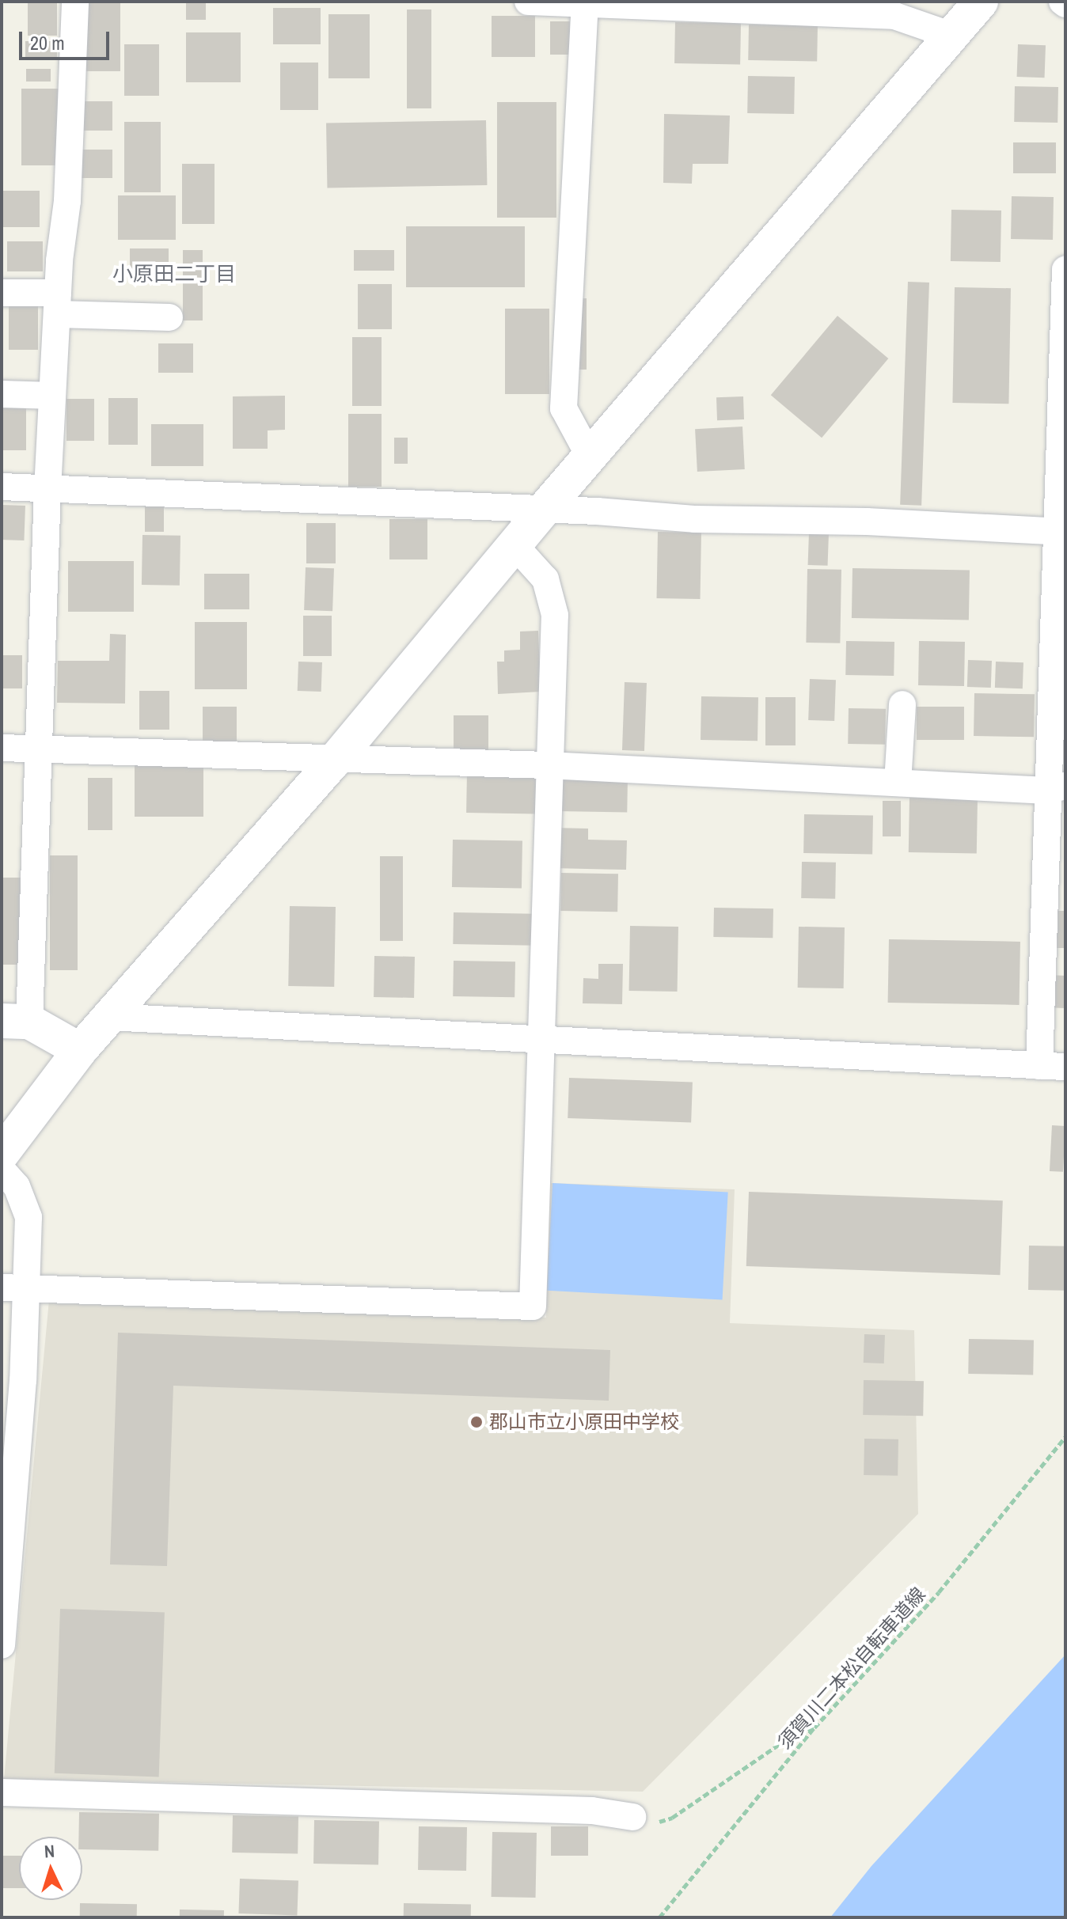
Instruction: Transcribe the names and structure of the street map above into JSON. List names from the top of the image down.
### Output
{
  "streets": {
    "path": ["須賀川二本松自転車道線"]
  },
  "districts": ["小原田二丁目"],
  "places": ["郡山市立小原田中学校"],
  "scale_bar": "20 m",
  "north": "top"
}
